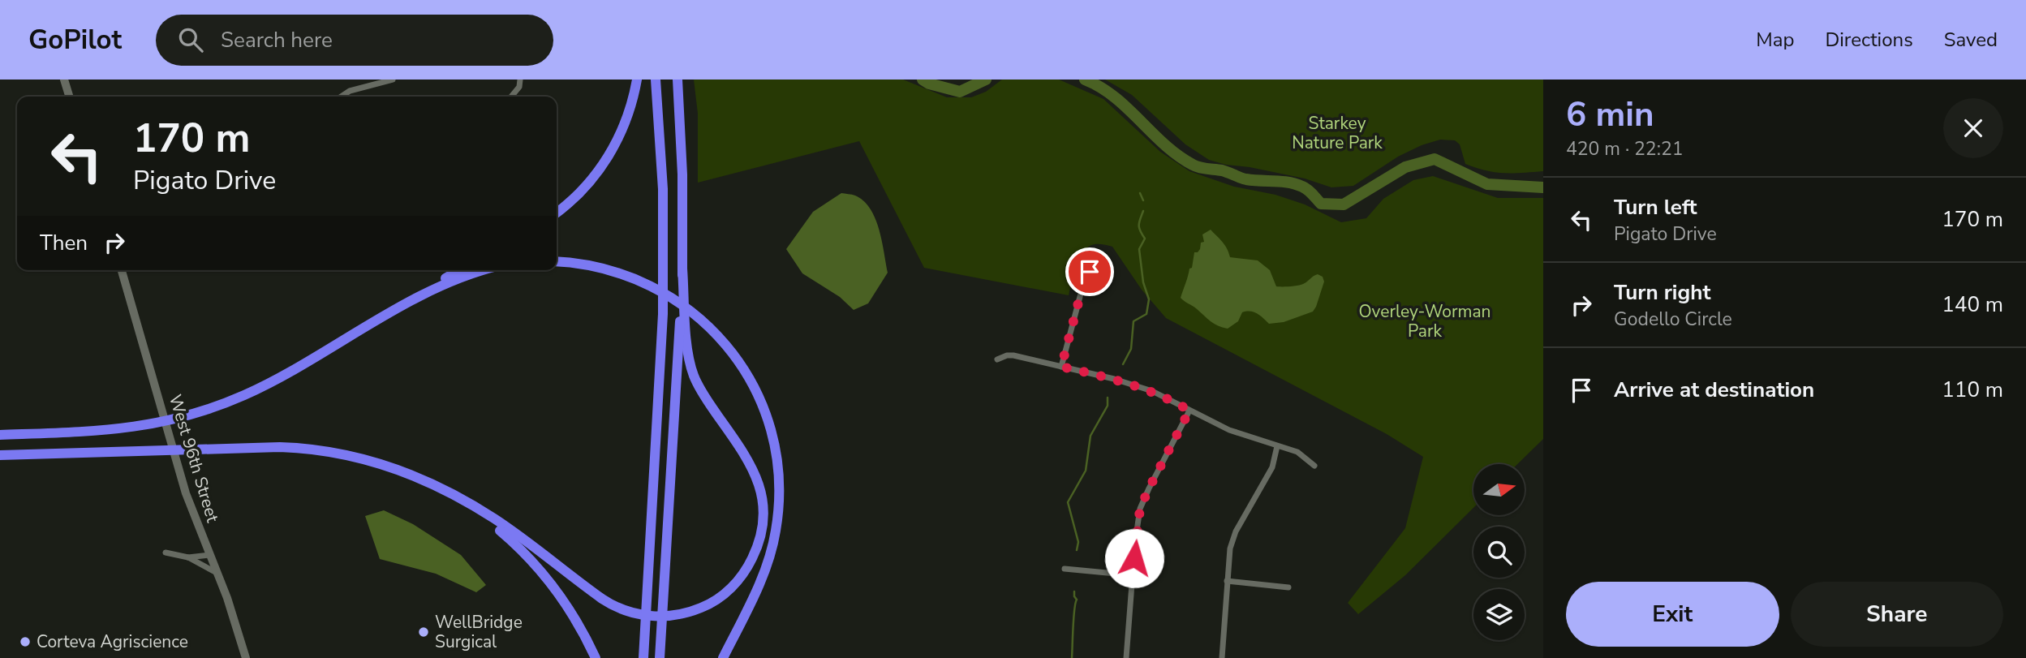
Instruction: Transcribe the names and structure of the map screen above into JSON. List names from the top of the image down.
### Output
{
  "streets": {
    "main road": ["West 96th Street"]
  },
  "parks": ["Starkey Nature Park", "Overley-Worman Park"],
  "places": ["WellBridge Surgical", "Corteva Agriscience"],
  "north": "right",
  "page": {
    "header": "GoPilot",
    "search": "Search here",
    "nav": ["Map", "Directions", "Saved"],
    "heading": ["6 min", "420 m · 22:21"],
    "turn": ["170 m", "Pigato Drive"],
    "list": [
      {
        "name": "Turn left",
        "note": "Pigato Drive",
        "value": "170 m"
      },
      {
        "name": "Turn right",
        "note": "Godello Circle",
        "value": "140 m"
      },
      {
        "name": "Arrive at destination",
        "value": "110 m"
      }
    ],
    "then": "Then",
    "buttons": ["Exit", "Share"]
  }
}
